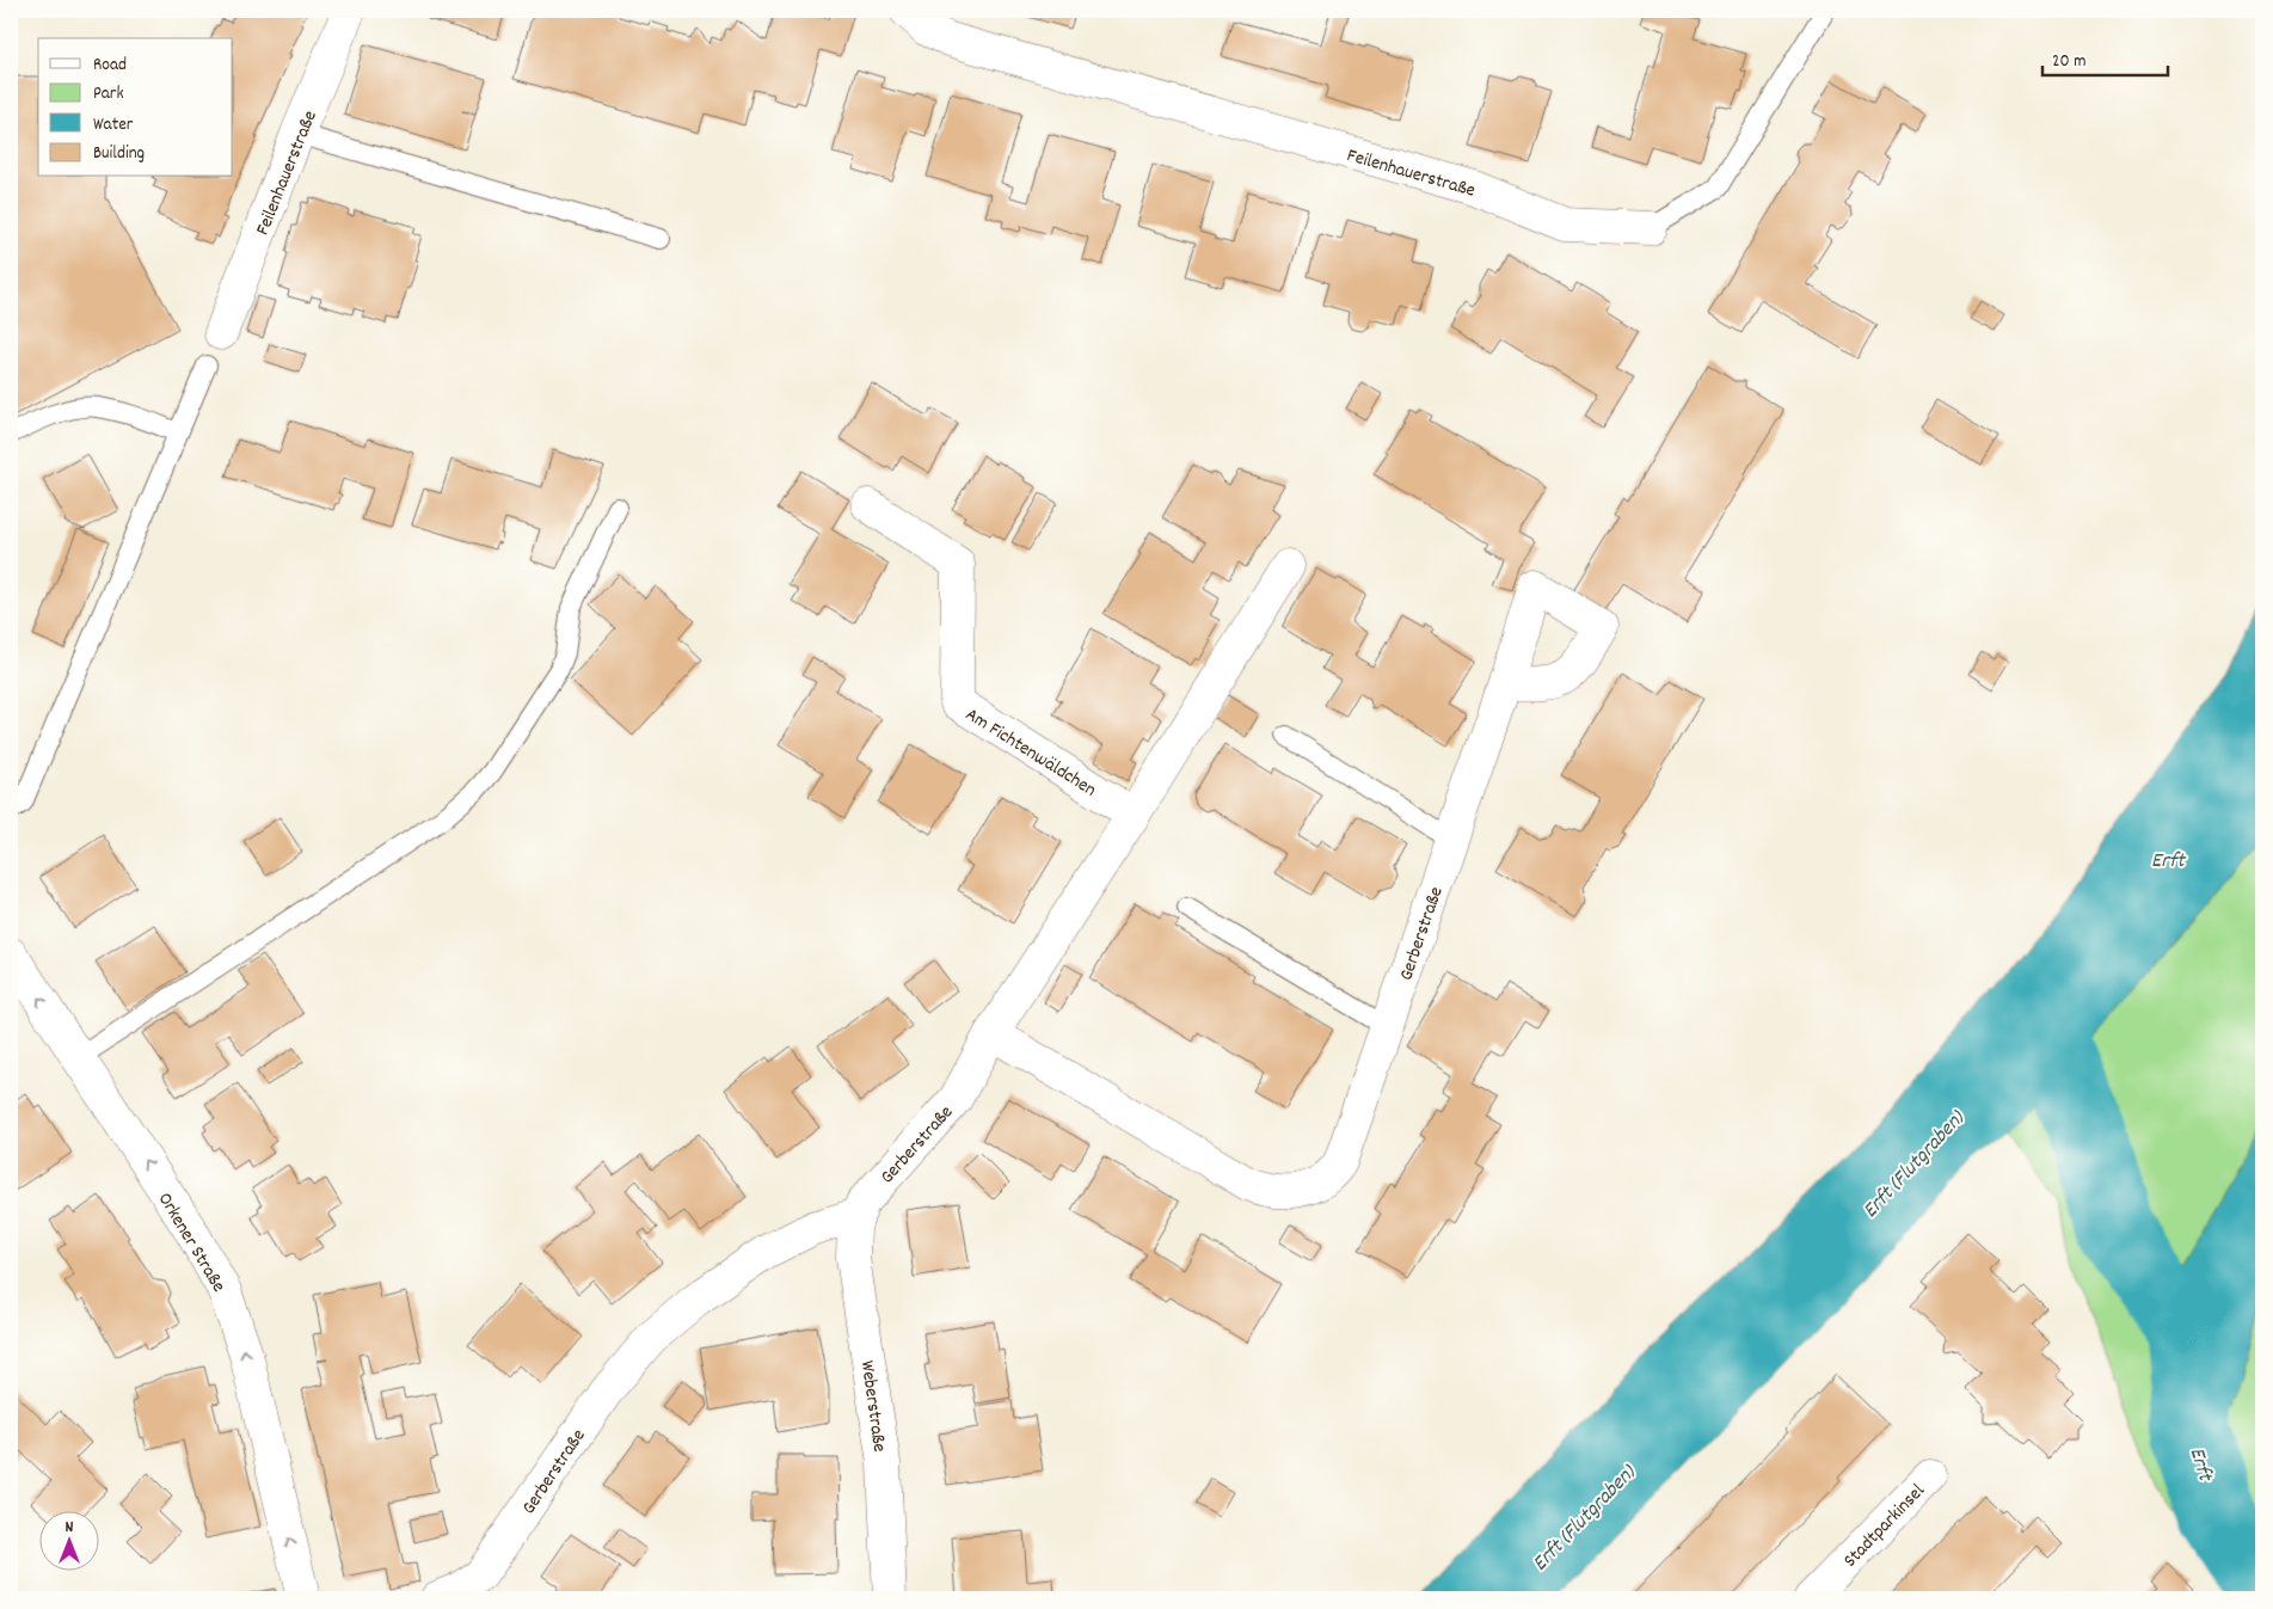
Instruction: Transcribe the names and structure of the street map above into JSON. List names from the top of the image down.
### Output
{
  "streets": {
    "street": [
      "Feilenhauerstraße",
      "Am Fichtenwäldchen",
      "Gerberstraße",
      "Orkener Straße",
      "Weberstraße",
      "Stadtparkinsel"
    ]
  },
  "crossings": [
    ["Gerberstraße", "Weberstraße"]
  ],
  "one_way": ["Orkener Straße"],
  "water": ["Erft", "Erft (Flutgraben)"],
  "legend": [
    "Road",
    "Park",
    "Water",
    "Building"
  ],
  "scale_bar": "20 m",
  "north": "top"
}
